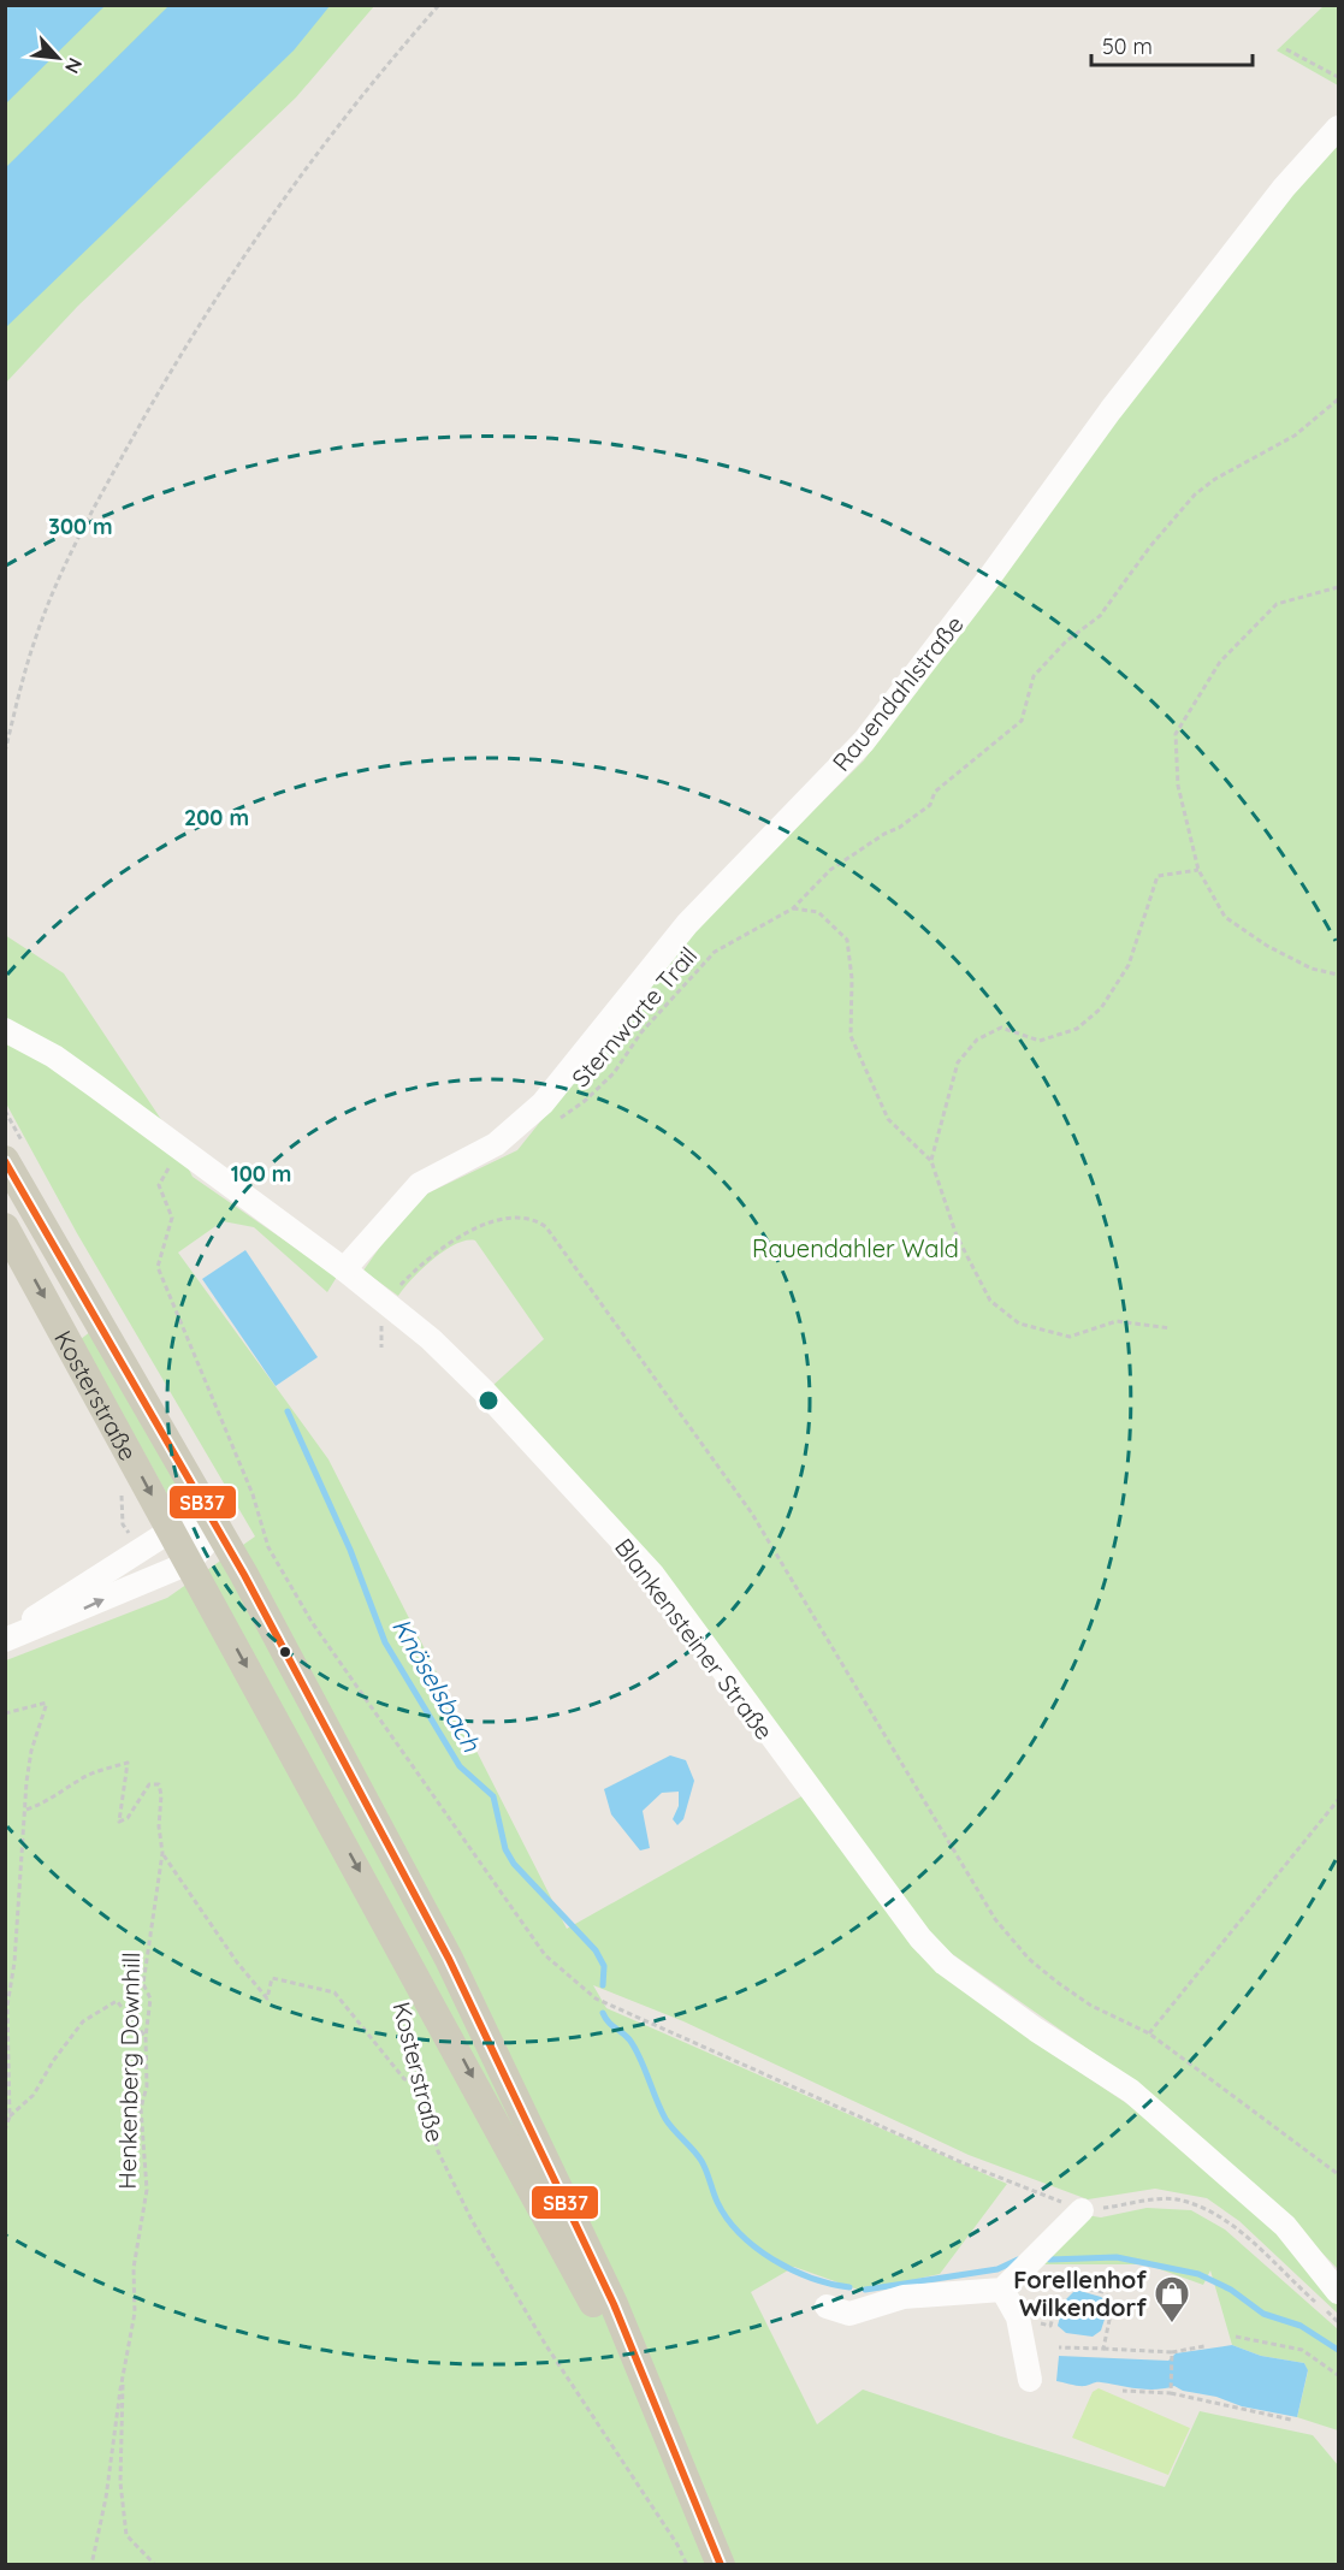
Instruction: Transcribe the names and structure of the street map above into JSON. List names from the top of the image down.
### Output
{
  "streets": {
    "main road": ["Kosterstraße"],
    "street": ["Rauendahlstraße", "Blankensteiner Straße"],
    "path": ["Sternwarte Trail", "Henkenberg Downhill"]
  },
  "crossings": [
    ["Rauendahlstraße", "Blankensteiner Straße"]
  ],
  "water": ["Knöselsbach"],
  "parks": ["Rauendahler Wald"],
  "places": {
    "shop": ["Forellenhof Wilkendorf"]
  },
  "lines": ["transit line SB37"],
  "scale_bar": "50 m",
  "north": "bottom right",
  "rings": ["300 m", "200 m", "100 m"]
}
